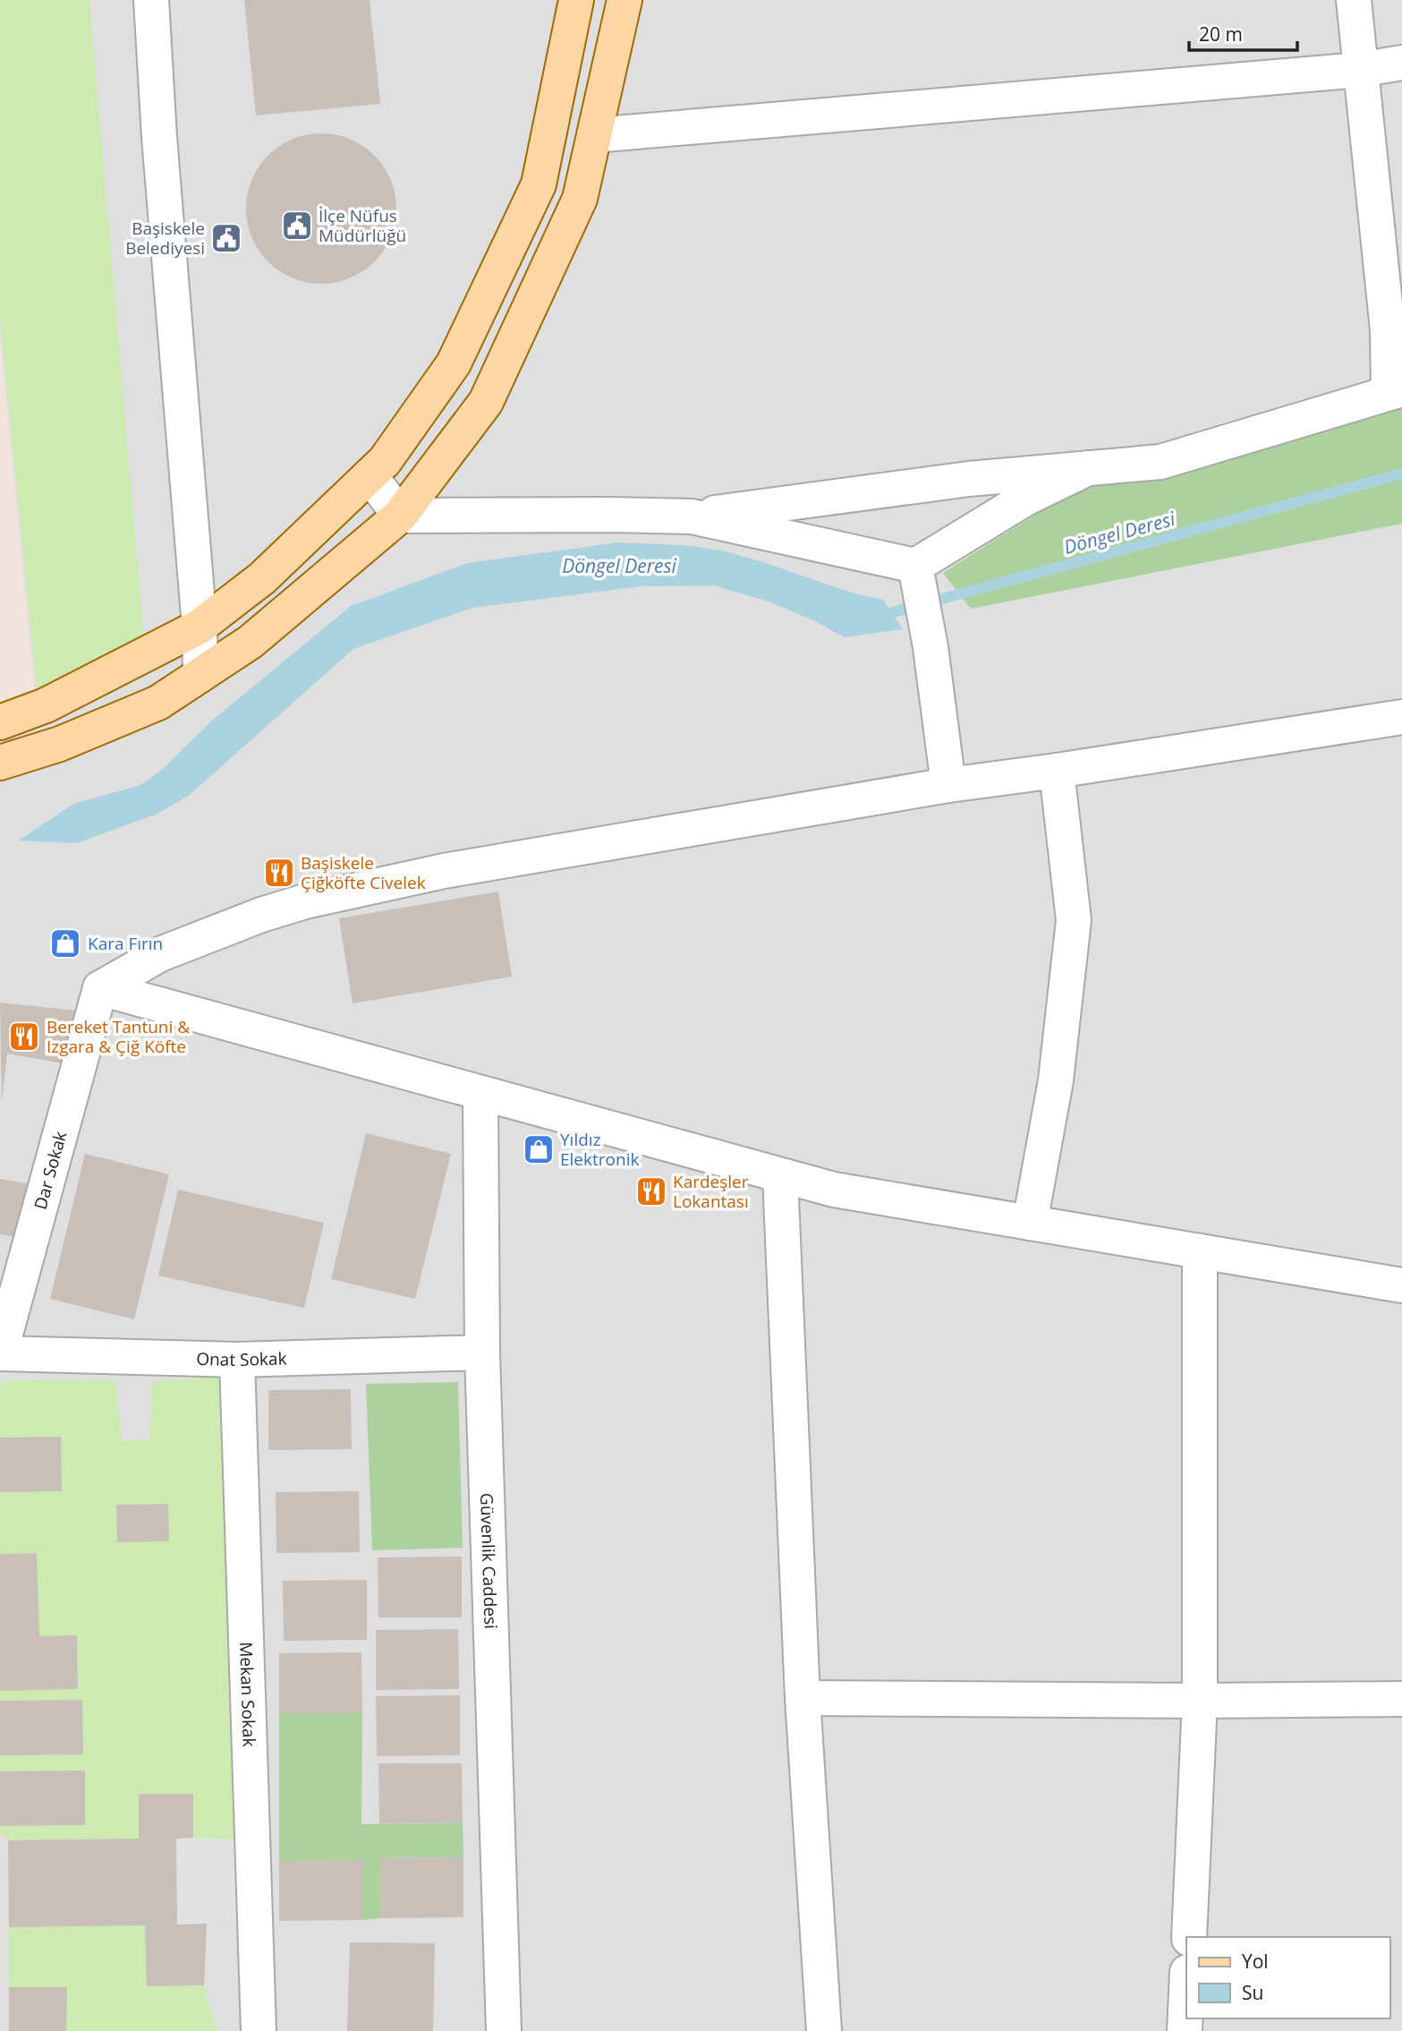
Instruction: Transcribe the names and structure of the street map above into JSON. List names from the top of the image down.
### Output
{
  "streets": {
    "street": [
      "Dar Sokak",
      "Onat Sokak",
      "Güvenlik Caddesi",
      "Mekan Sokak"
    ]
  },
  "crossings": [
    ["Dar Sokak", "Onat Sokak"],
    ["Onat Sokak", "Güvenlik Caddesi"],
    ["Onat Sokak", "Mekan Sokak"]
  ],
  "water": ["Döngel Deresi"],
  "places": {
    "public building": ["İlçe Nüfus Müdürlüğü", "Başiskele Belediyesi"],
    "restaurant": ["Başiskele Çiğköfte Civelek", "Bereket Tantuni & Izgara & Çiğ Köfte", "Kardeşler Lokantası"],
    "shop": ["Kara Fırın", "Yıldız Elektronik"]
  },
  "legend": ["Yol", "Su"],
  "scale_bar": "20 m"
}
